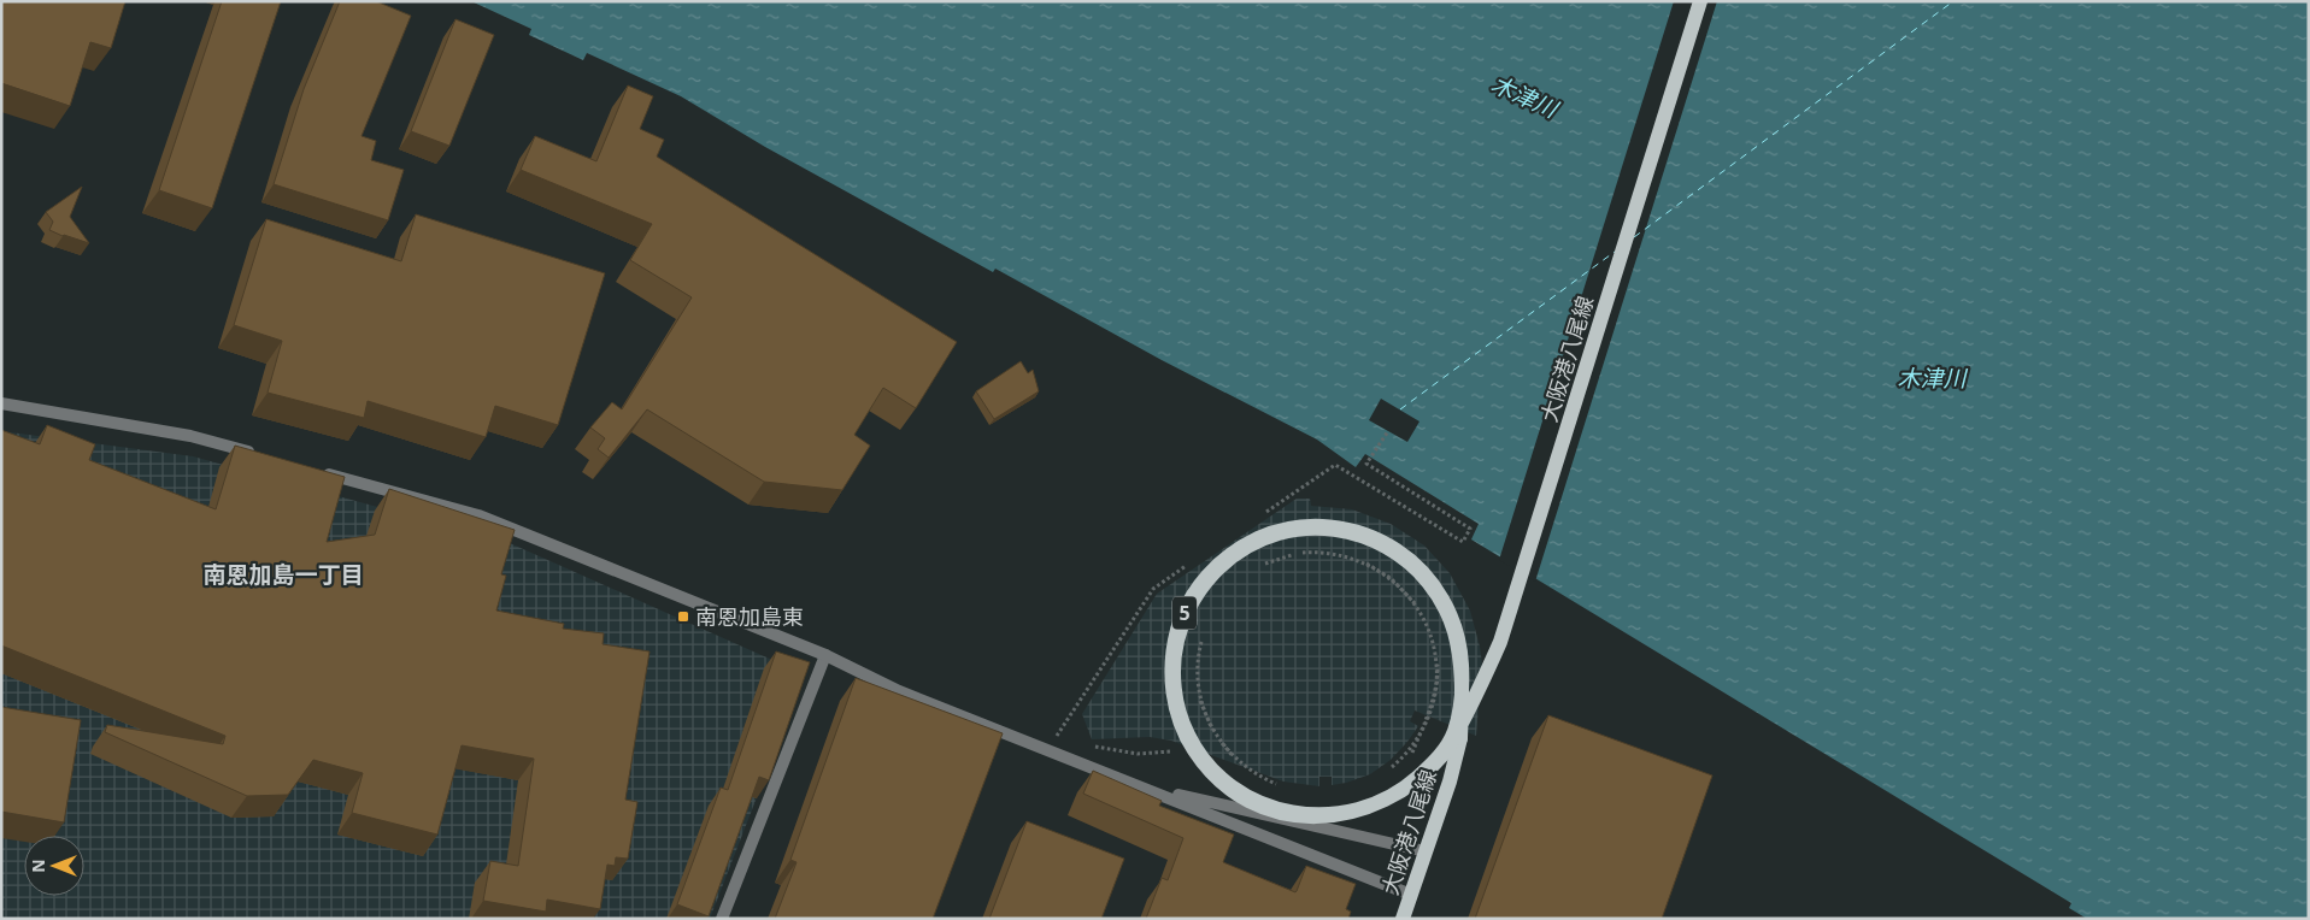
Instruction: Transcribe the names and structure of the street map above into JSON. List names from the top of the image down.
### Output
{
  "streets": {
    "main road": ["大阪港八尾線", "5"]
  },
  "districts": ["南恩加島一丁目"],
  "water": ["木津川"],
  "places": {
    "transit": ["南恩加島東"]
  },
  "north": "left"
}
